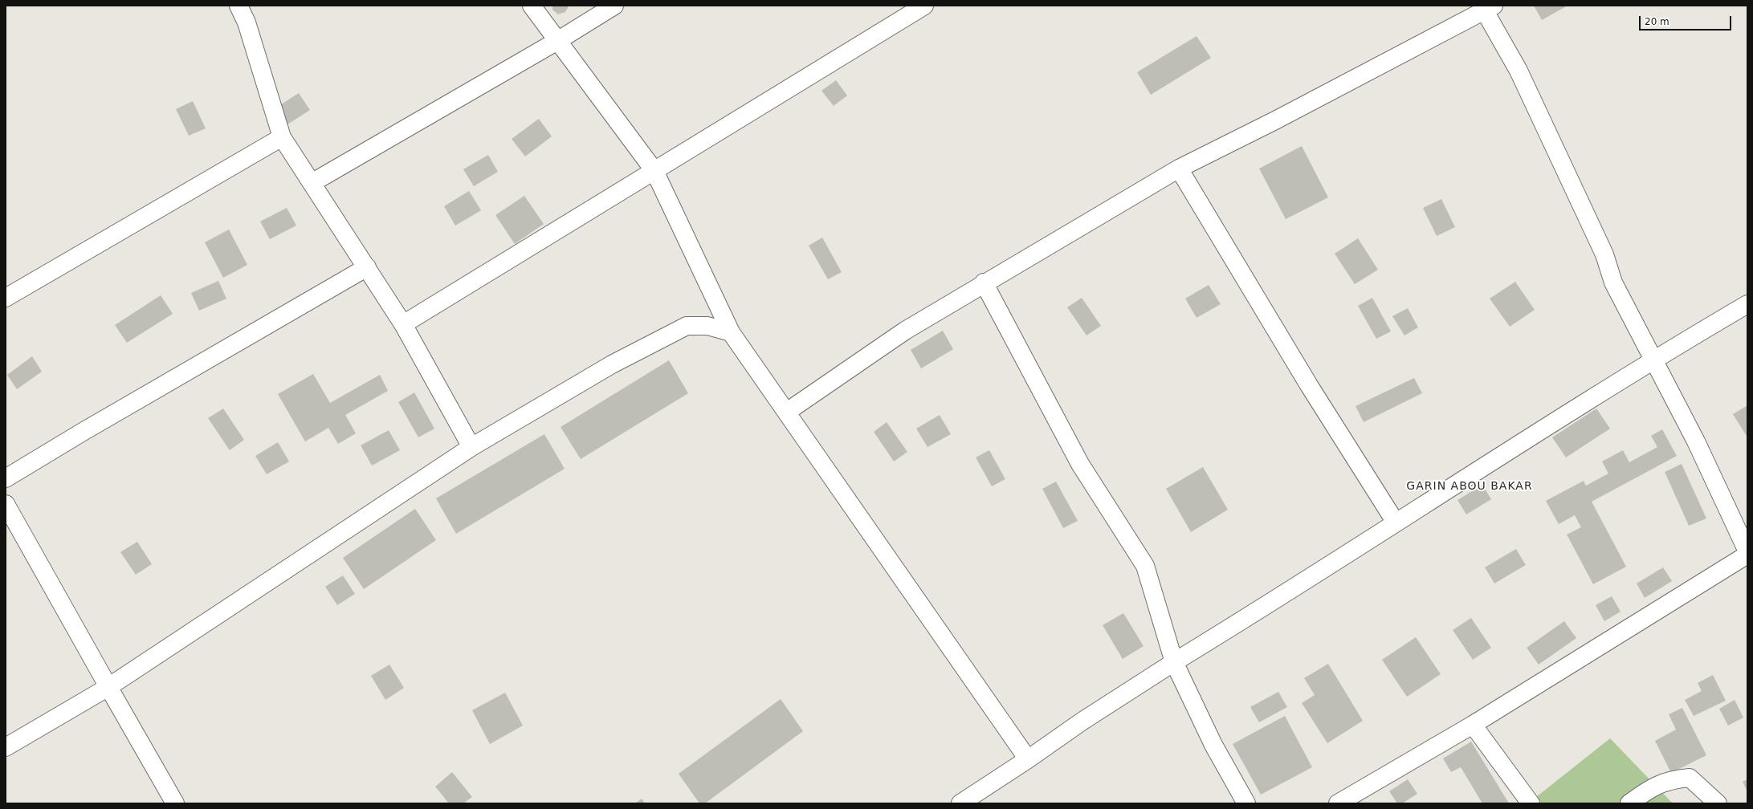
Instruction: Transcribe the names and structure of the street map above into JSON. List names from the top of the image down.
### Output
{
  "districts": ["GARIN ABOU BAKAR"],
  "scale_bar": "20 m"
}
